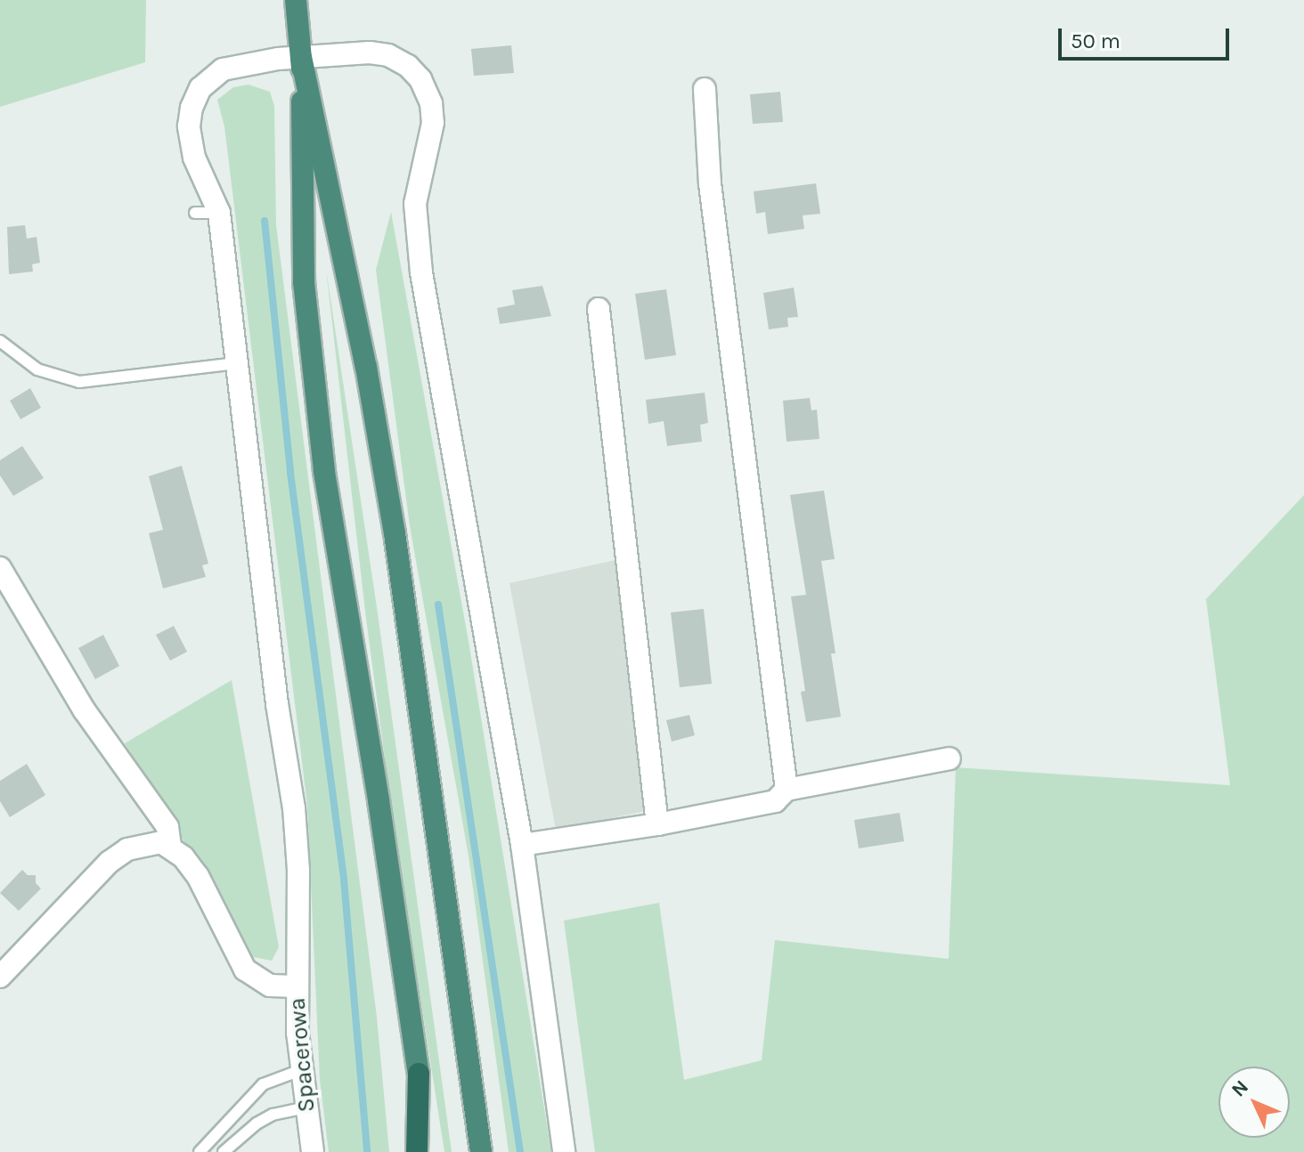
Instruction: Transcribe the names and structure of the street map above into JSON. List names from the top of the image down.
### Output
{
  "streets": {
    "street": ["Spacerowa"]
  },
  "scale_bar": "50 m",
  "north": "top left"
}
